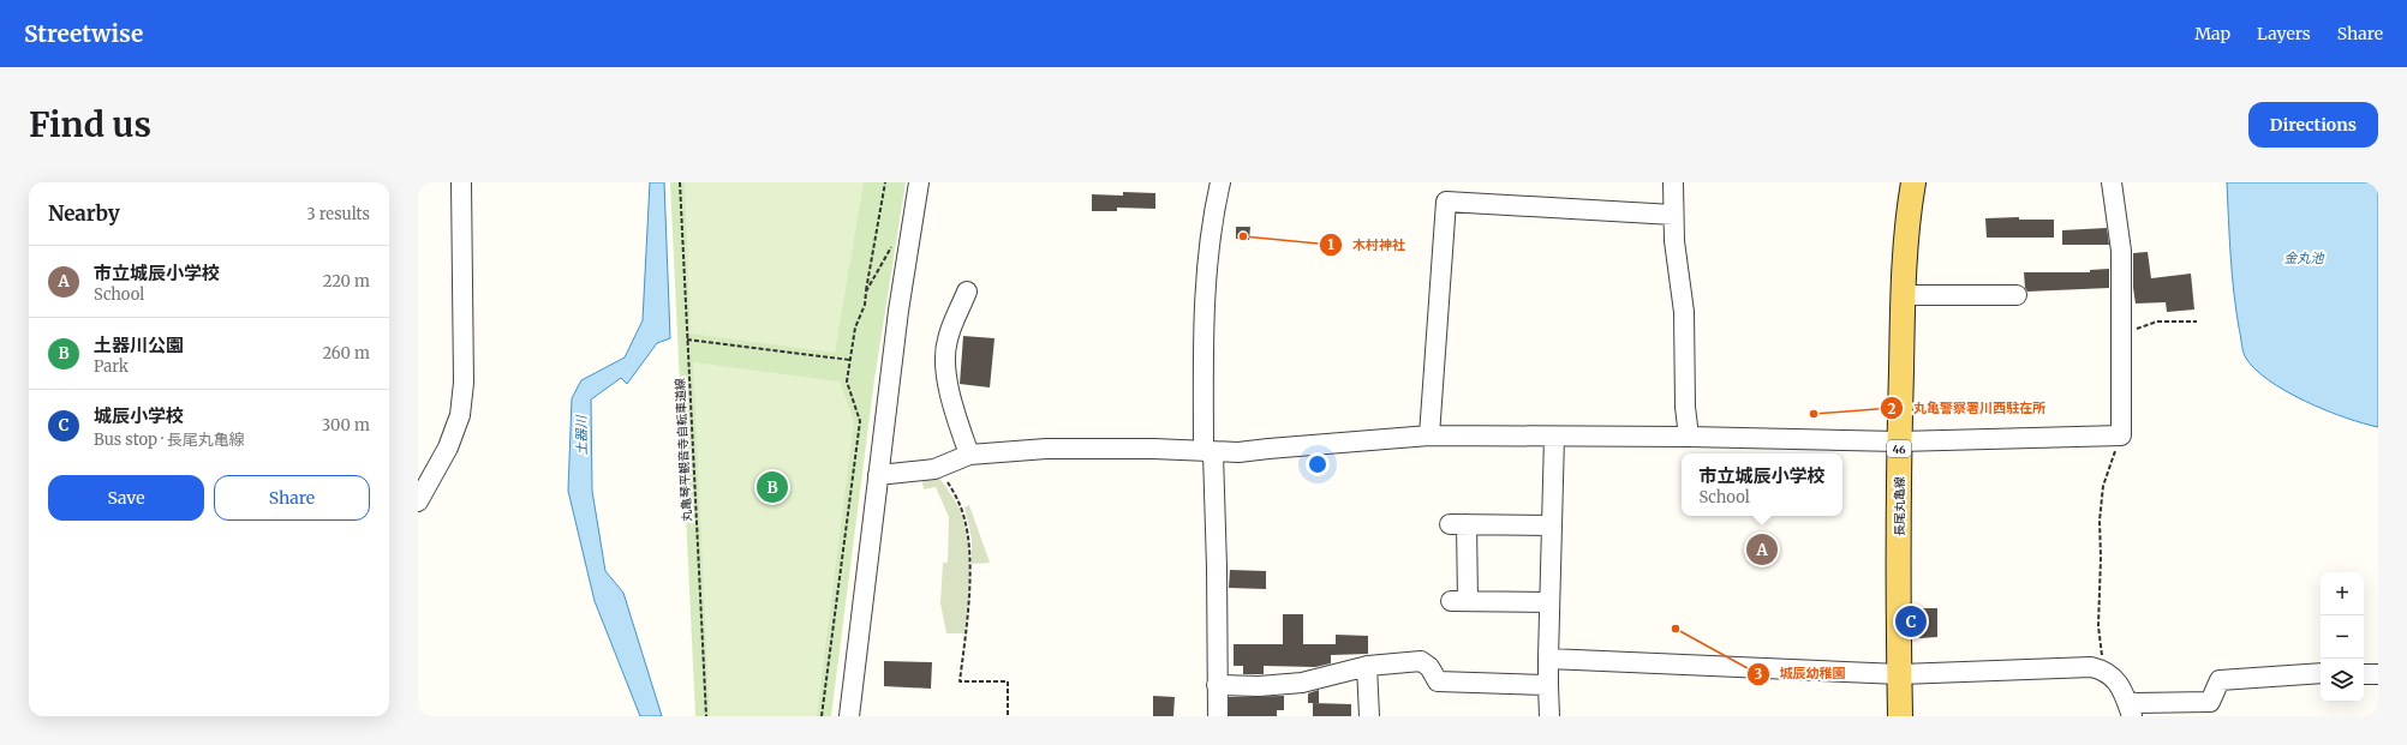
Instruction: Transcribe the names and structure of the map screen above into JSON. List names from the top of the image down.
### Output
{
  "streets": {
    "main road": ["46", "長尾丸亀線"],
    "path": ["丸亀琴平観音寺自転車道線"]
  },
  "water": ["金丸池", "土器川"],
  "places": ["木村神社", "丸亀警察署川西駐在所", "城辰幼稚園"],
  "page": {
    "header": "Streetwise",
    "nav": ["Map", "Layers", "Share"],
    "buttons": [
      "Directions",
      ["Save", "Share"]
    ],
    "title": "Find us",
    "heading": ["Nearby", "3 results"],
    "list": [
      {
        "mark": "A",
        "name": "市立城辰小学校",
        "note": "School",
        "value": "220 m"
      },
      {
        "mark": "B",
        "name": "土器川公園",
        "note": "Park",
        "value": "260 m"
      },
      {
        "mark": "C",
        "name": "城辰小学校",
        "note": "Bus stop · 長尾丸亀線",
        "value": "300 m"
      }
    ],
    "popup": ["市立城辰小学校", "School"],
    "pins": ["B", "A", "C"],
    "map_buttons": ["+", "−"]
  }
}
